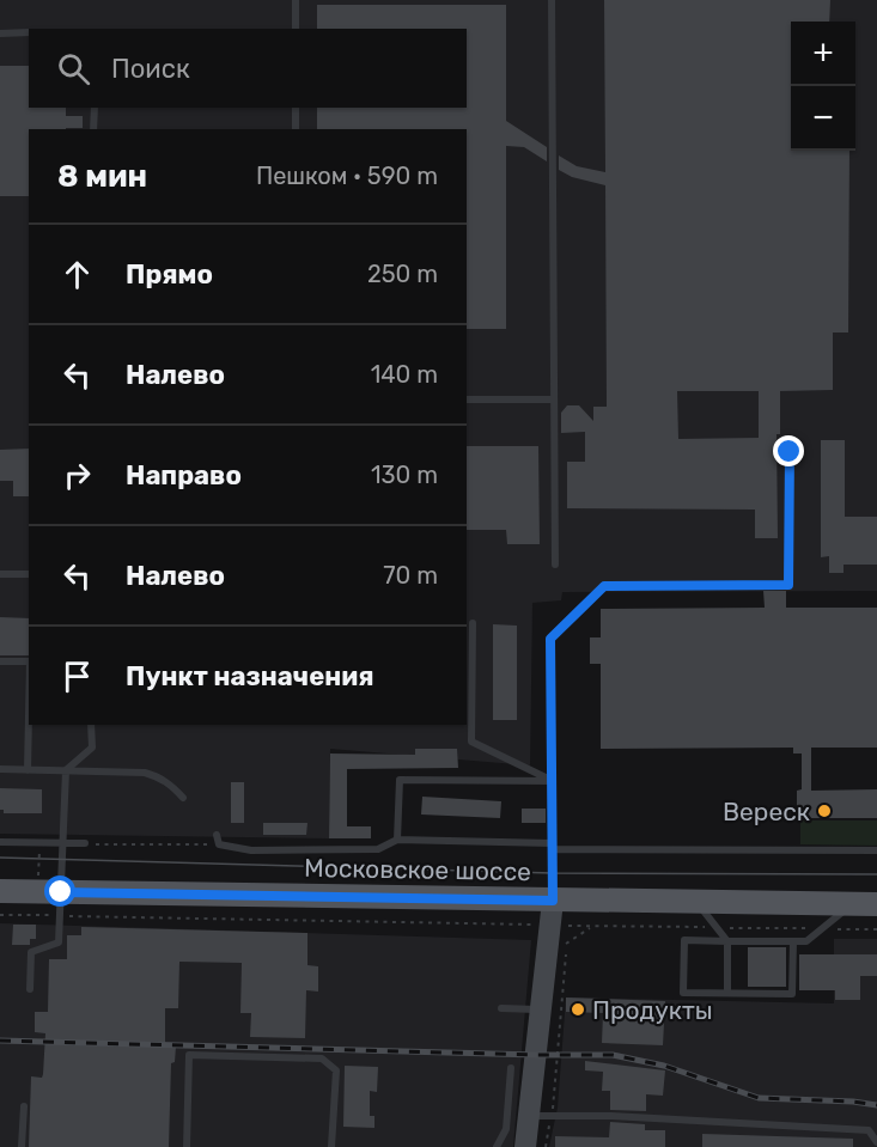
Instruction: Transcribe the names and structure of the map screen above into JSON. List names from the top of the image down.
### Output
{
  "streets": {
    "main road": ["Московское шоссе"]
  },
  "places": ["Вереск", "Продукты"],
  "page": {
    "map_buttons": ["+", "−"],
    "search": "Поиск",
    "heading": ["8 мин", "Пешком · 590 m"],
    "list": [
      ["Прямо", "250 m"],
      ["Налево", "140 m"],
      ["Направо", "130 m"],
      ["Налево", "70 m"],
      "Пункт назначения"
    ]
  }
}
